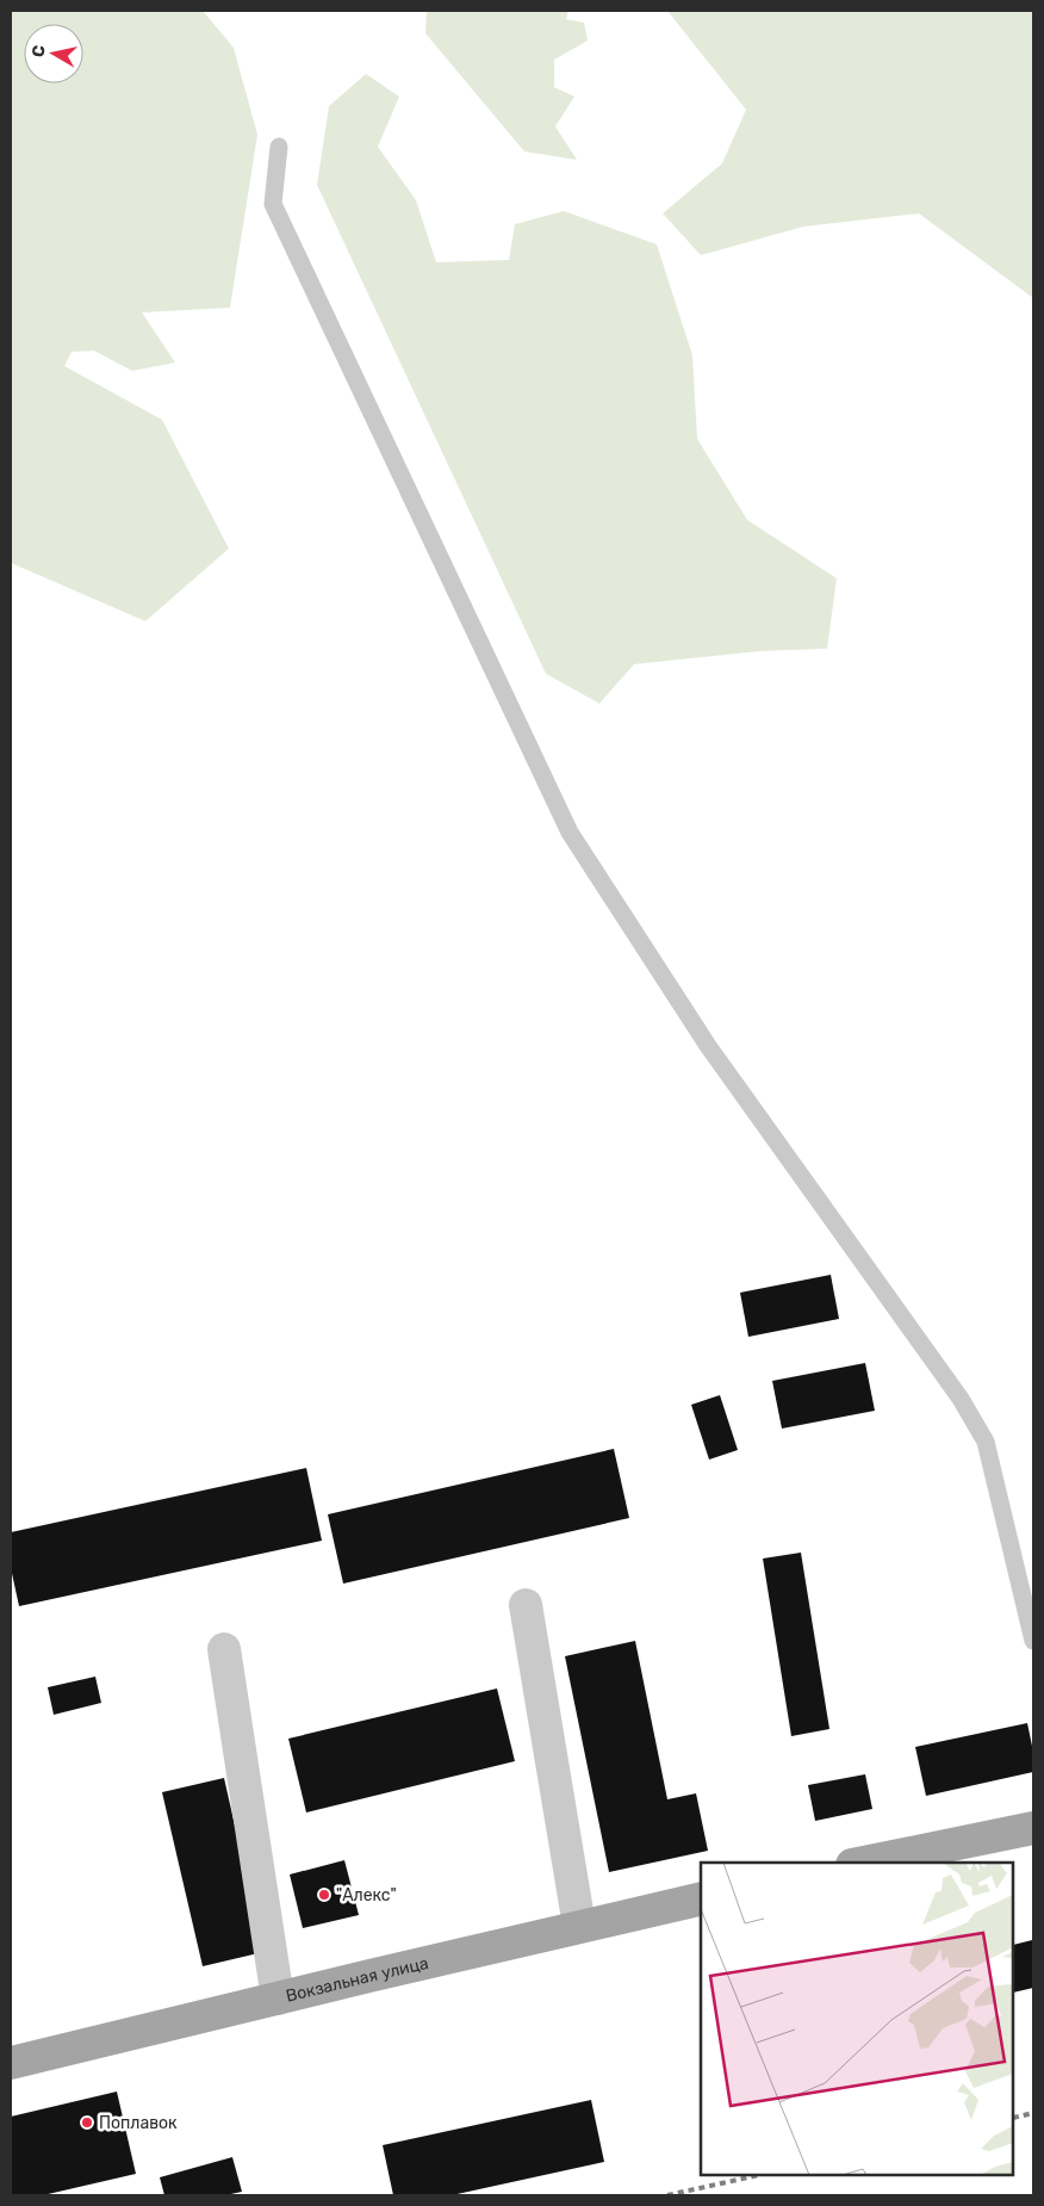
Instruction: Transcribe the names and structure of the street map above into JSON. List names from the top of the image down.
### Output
{
  "streets": {
    "main road": ["Вокзальная улица"]
  },
  "places": ["\"Алекс\"", "Поплавок"],
  "north": "left"
}
